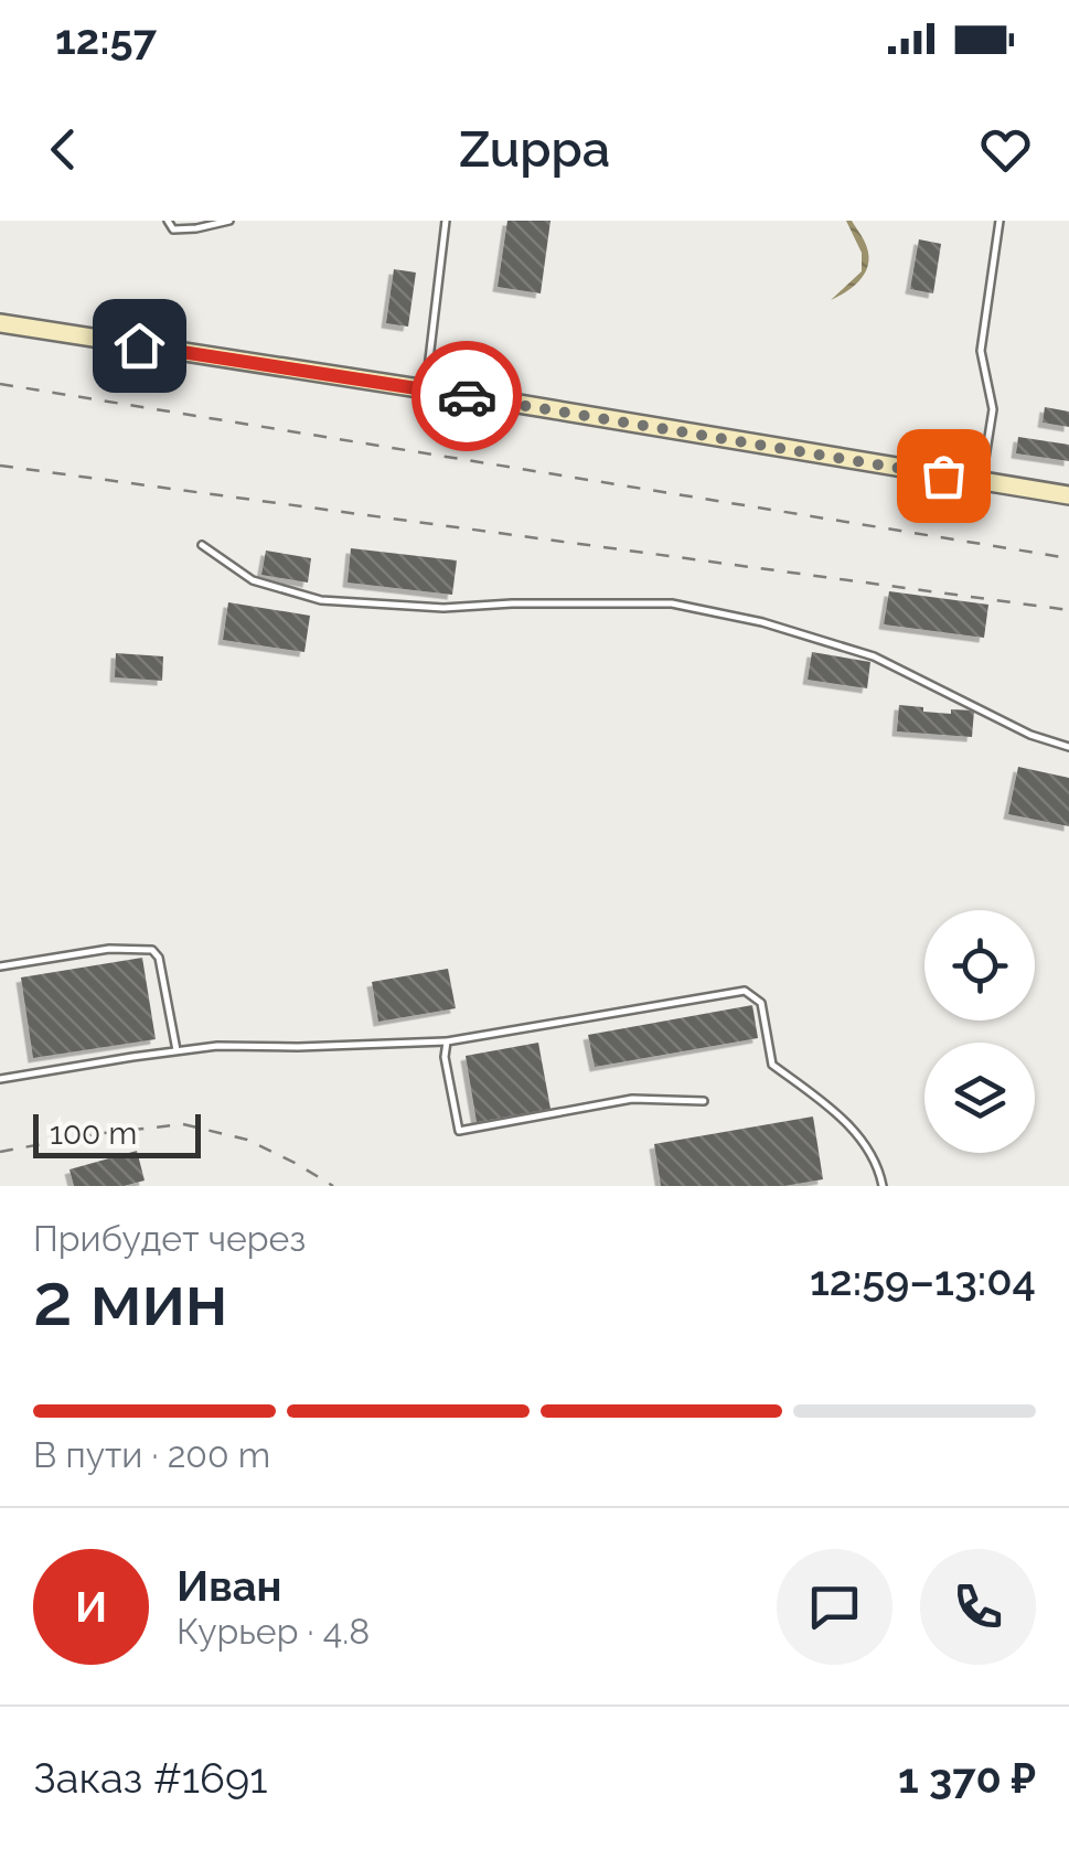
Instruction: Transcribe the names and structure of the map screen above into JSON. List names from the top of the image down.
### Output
{
  "scale_bar": "100 m",
  "page": {
    "status": "12:57",
    "header": "Zuppa",
    "scale": "100 m",
    "heading": ["2 мин", "Прибудет через", "12:59–13:04"],
    "panel": [
      "Иван",
      "Курьер · 4.8",
      "Заказ #1691",
      "1 370 ₽"
    ],
    "bar": "В пути · 200 m",
    "round": "И"
  }
}
